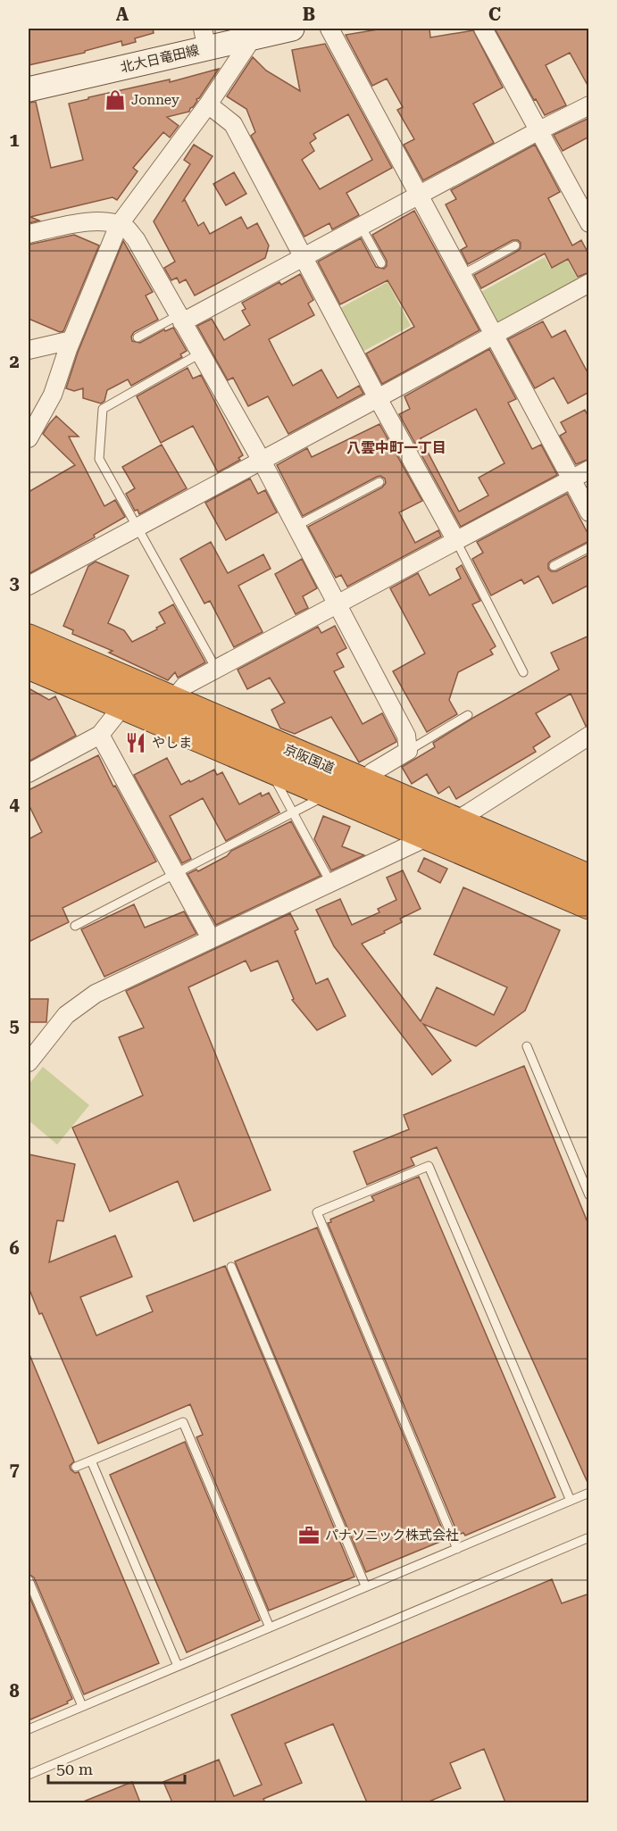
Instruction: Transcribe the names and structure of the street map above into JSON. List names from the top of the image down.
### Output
{
  "streets": {
    "highway": ["京阪国道"],
    "main road": ["北大日竜田線"]
  },
  "districts": ["八雲中町一丁目"],
  "places": {
    "shop": ["Jonney"],
    "restaurant": ["やしま"],
    "office": ["パナソニック株式会社"]
  },
  "scale_bar": "50 m",
  "grid": {
    "columns": ["A", "B", "C"],
    "rows": [
      "1",
      "2",
      "3",
      "4",
      "5",
      "6",
      "7",
      "8"
    ]
  }
}
